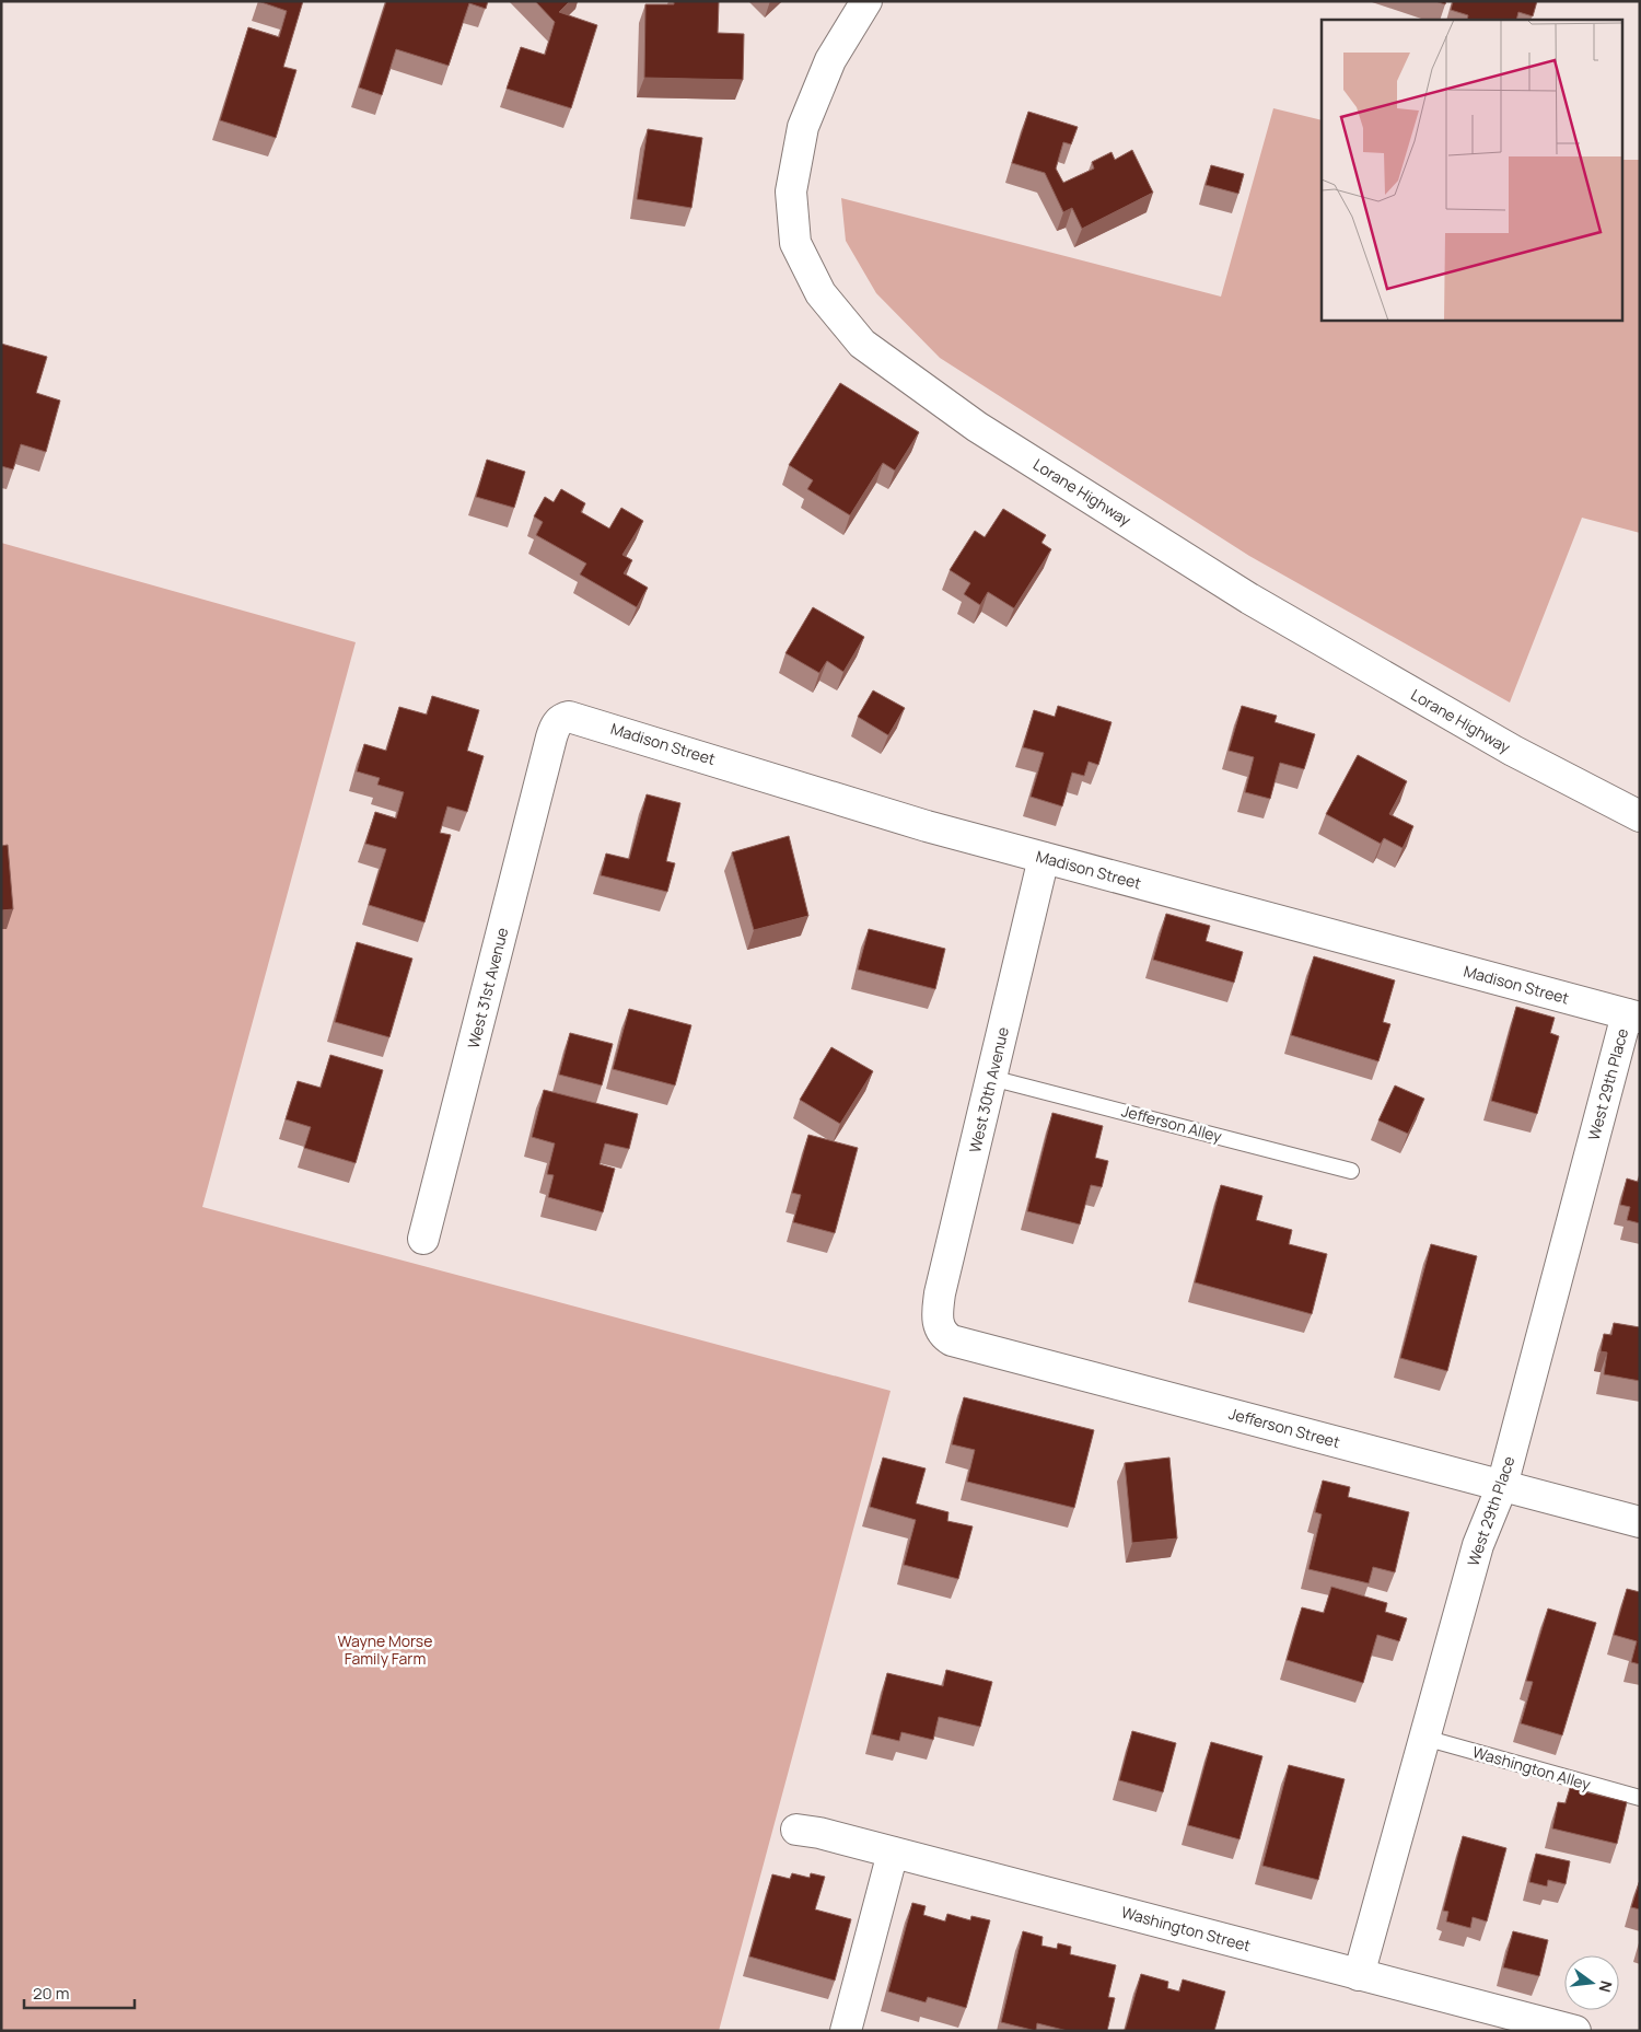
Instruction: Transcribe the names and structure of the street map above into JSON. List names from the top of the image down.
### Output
{
  "streets": {
    "street": [
      "Lorane Highway",
      "Madison Street",
      "West 31st Avenue",
      "West 29th Place",
      "West 30th Avenue",
      "Jefferson Street",
      "Washington Street"
    ],
    "lane": ["Jefferson Alley", "Washington Alley"]
  },
  "crossings": [
    ["Madison Street", "West 31st Avenue"],
    ["Madison Street", "West 29th Place"],
    ["Madison Street", "West 30th Avenue"],
    ["West 29th Place", "Jefferson Street"],
    ["West 29th Place", "Washington Alley"],
    ["West 29th Place", "Washington Street"],
    ["West 30th Avenue", "Jefferson Alley"],
    ["West 30th Avenue", "Jefferson Street"]
  ],
  "parks": ["Wayne Morse Family Farm"],
  "scale_bar": "20 m",
  "north": "right"
}
